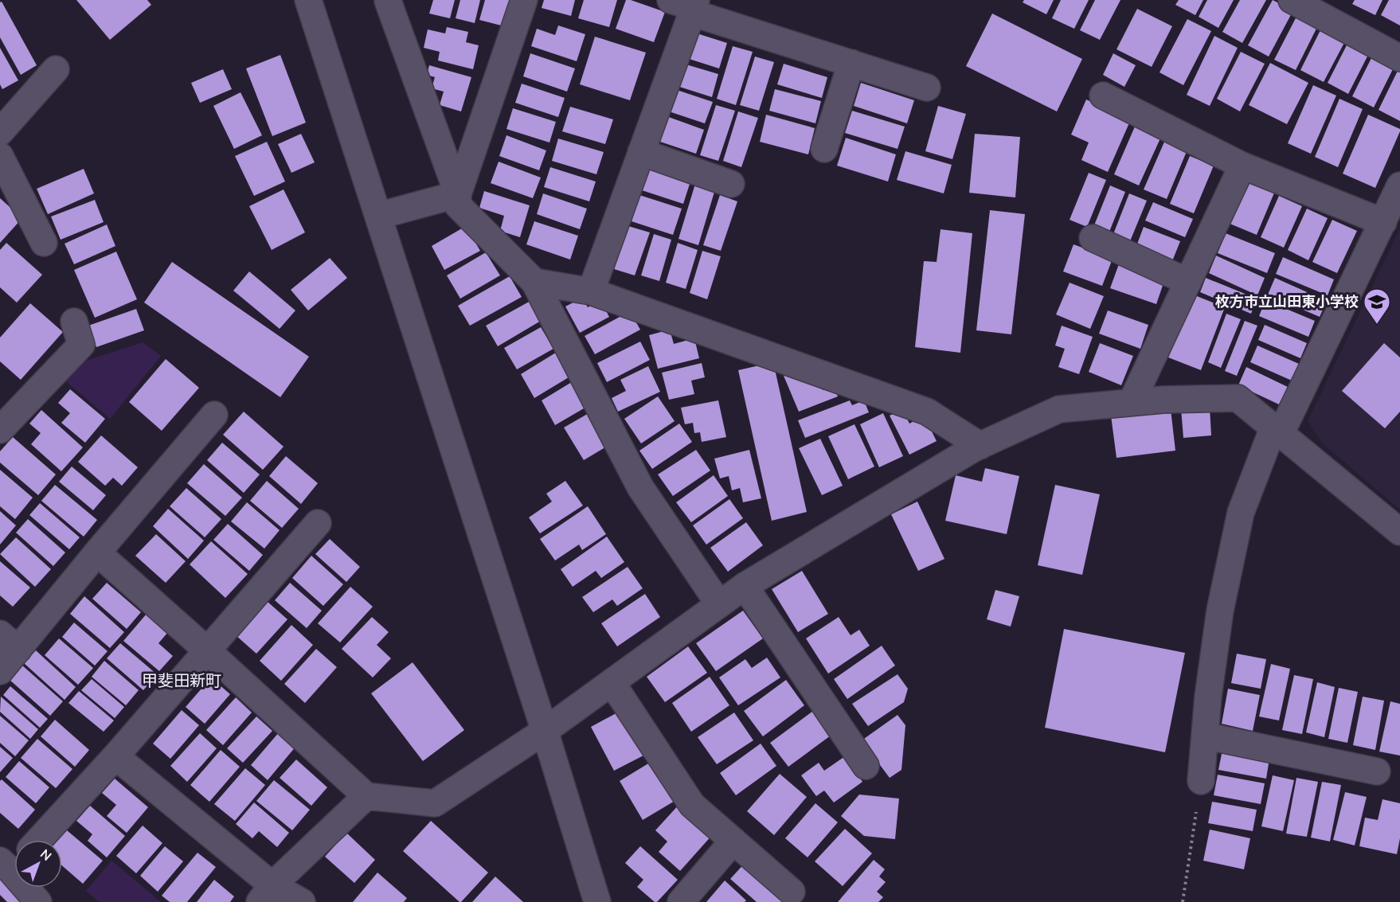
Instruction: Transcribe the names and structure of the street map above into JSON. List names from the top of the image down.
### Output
{
  "districts": ["甲斐田新町"],
  "places": {
    "school or university": ["枚方市立山田東小学校"]
  },
  "north": "top right"
}
